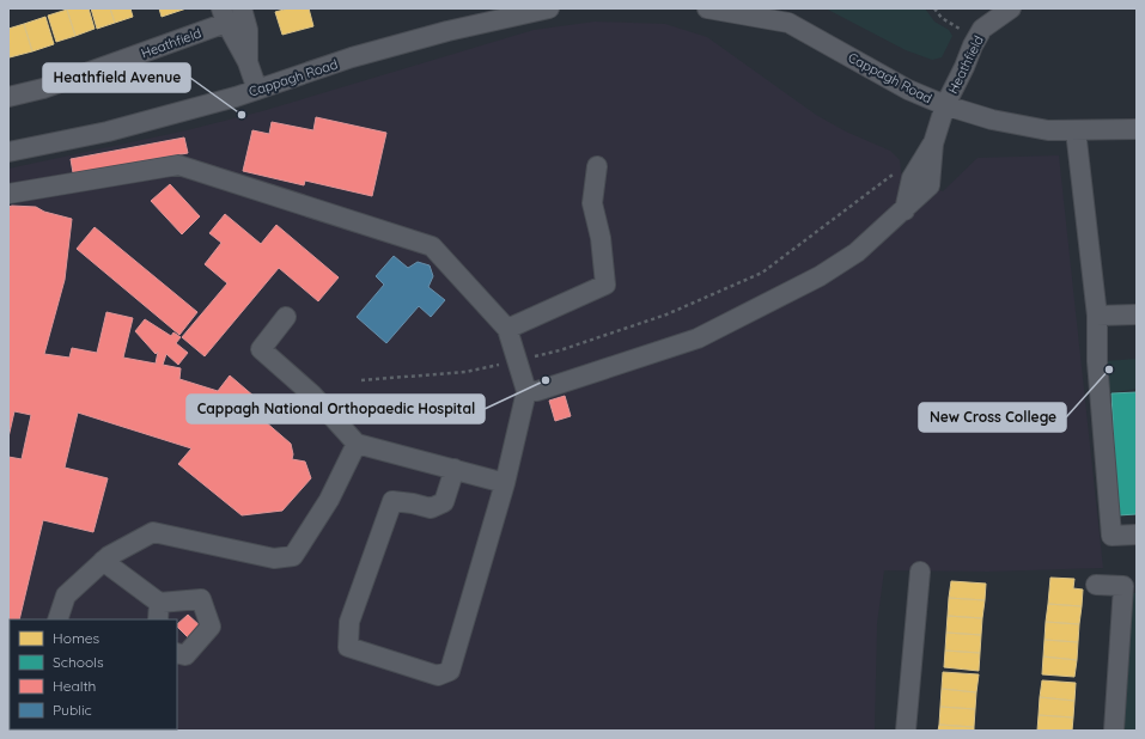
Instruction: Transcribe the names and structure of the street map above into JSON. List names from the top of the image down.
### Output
{
  "streets": {
    "street": ["Heathfield", "Cappagh Road"]
  },
  "crossings": [
    ["Heathfield", "Cappagh Road"]
  ],
  "places": ["Heathfield Avenue", "New Cross College", "Cappagh National Orthopaedic Hospital"],
  "legend": [
    "Homes",
    "Schools",
    "Health",
    "Public"
  ]
}
